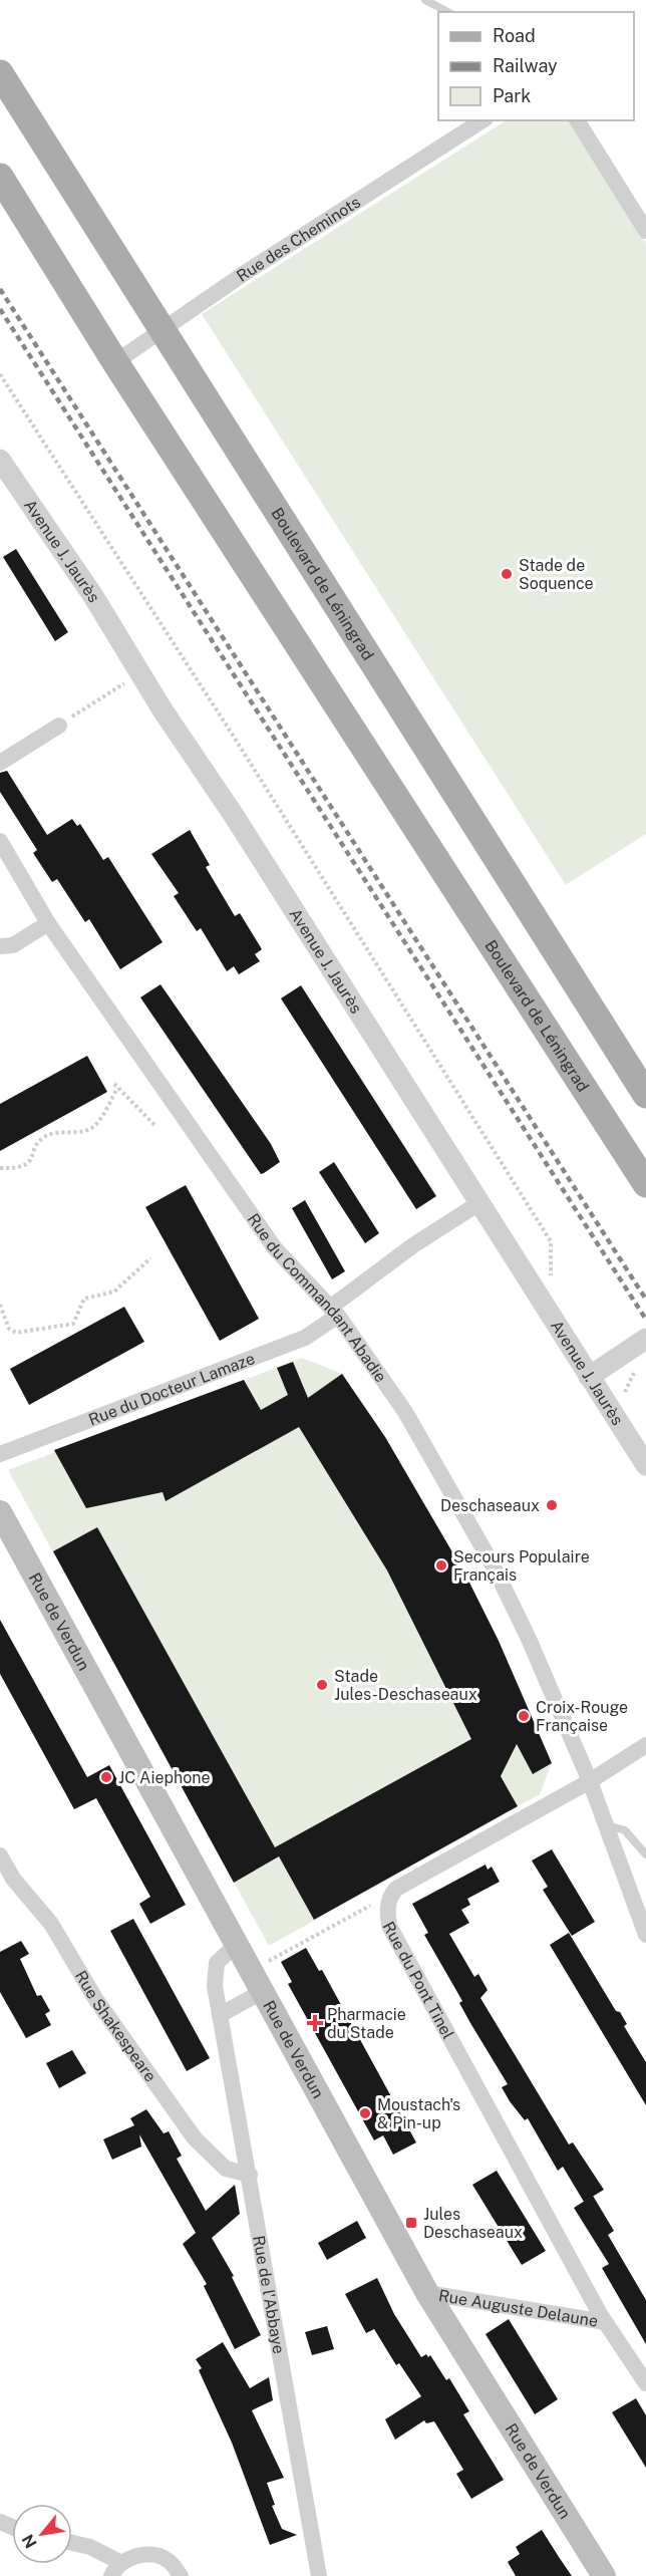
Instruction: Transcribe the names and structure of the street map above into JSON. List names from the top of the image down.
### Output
{
  "streets": {
    "main road": ["Boulevard de Léningrad", "Rue de Verdun"],
    "street": [
      "Rue des Cheminots",
      "Avenue J. Jaurès",
      "Rue du Commandant Abadie",
      "Rue du Docteur Lamaze",
      "Rue du Pont Tinel",
      "Rue Shakespeare",
      "Rue de l'Abbaye",
      "Rue Auguste Delaune"
    ]
  },
  "crossings": [
    ["Rue des Cheminots", "Boulevard de Léningrad"],
    ["Avenue J. Jaurès", "Rue du Docteur Lamaze"],
    ["Rue du Commandant Abadie", "Rue du Docteur Lamaze"],
    ["Rue du Commandant Abadie", "Rue du Pont Tinel"],
    ["Rue de Verdun", "Rue de l'Abbaye"],
    ["Rue de Verdun", "Rue Auguste Delaune"],
    ["Rue du Pont Tinel", "Rue Auguste Delaune"],
    ["Rue Shakespeare", "Rue de l'Abbaye"]
  ],
  "places": {
    "other": [
      "Stade de Soquence",
      "Deschaseaux",
      "Secours Populaire Français",
      "Stade Jules-Deschaseaux",
      "Croix-Rouge Française",
      "JC Aiephone",
      "Moustach's & Pin-up"
    ],
    "health": ["Pharmacie du Stade"],
    "transit": ["Jules Deschaseaux"]
  },
  "legend": ["Road", "Railway", "Park"],
  "north": "bottom left"
}
